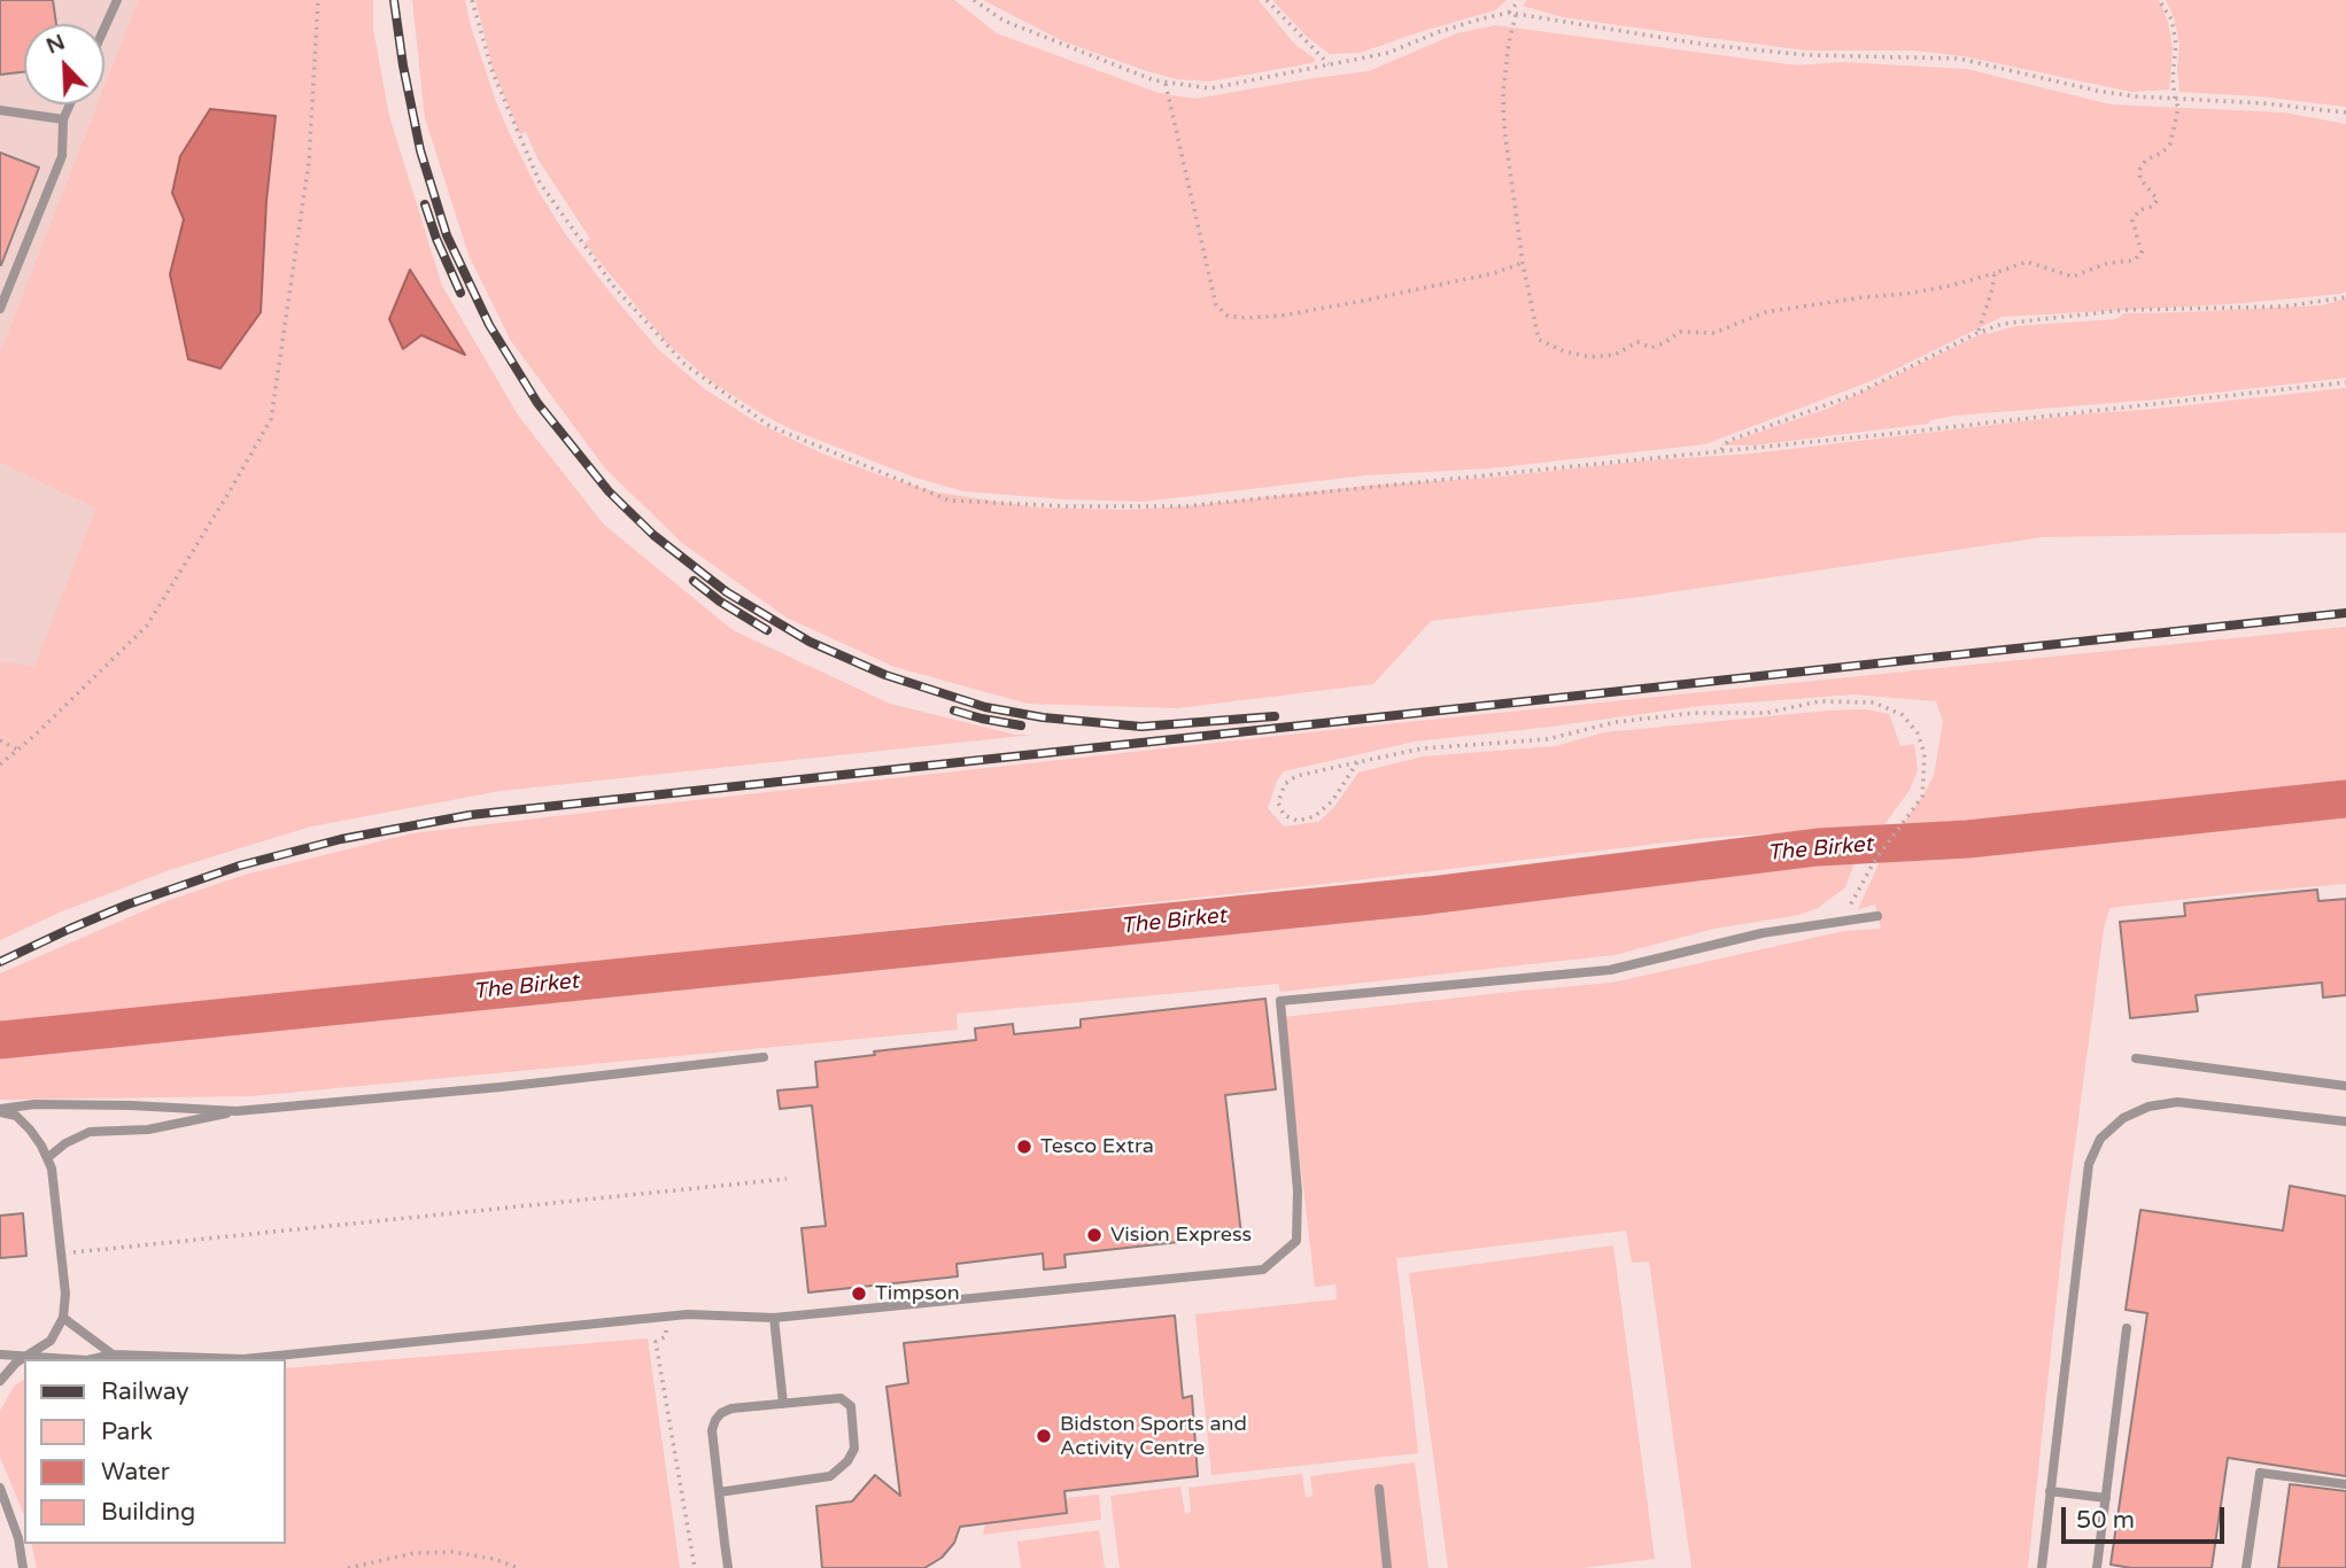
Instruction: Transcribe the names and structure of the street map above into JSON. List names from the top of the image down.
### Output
{
  "water": ["The Birket"],
  "places": [
    "Tesco Extra",
    "Vision Express",
    "Timpson",
    "Bidston Sports and Activity Centre"
  ],
  "legend": [
    "Railway",
    "Park",
    "Water",
    "Building"
  ],
  "scale_bar": "50 m",
  "north": "top left"
}
